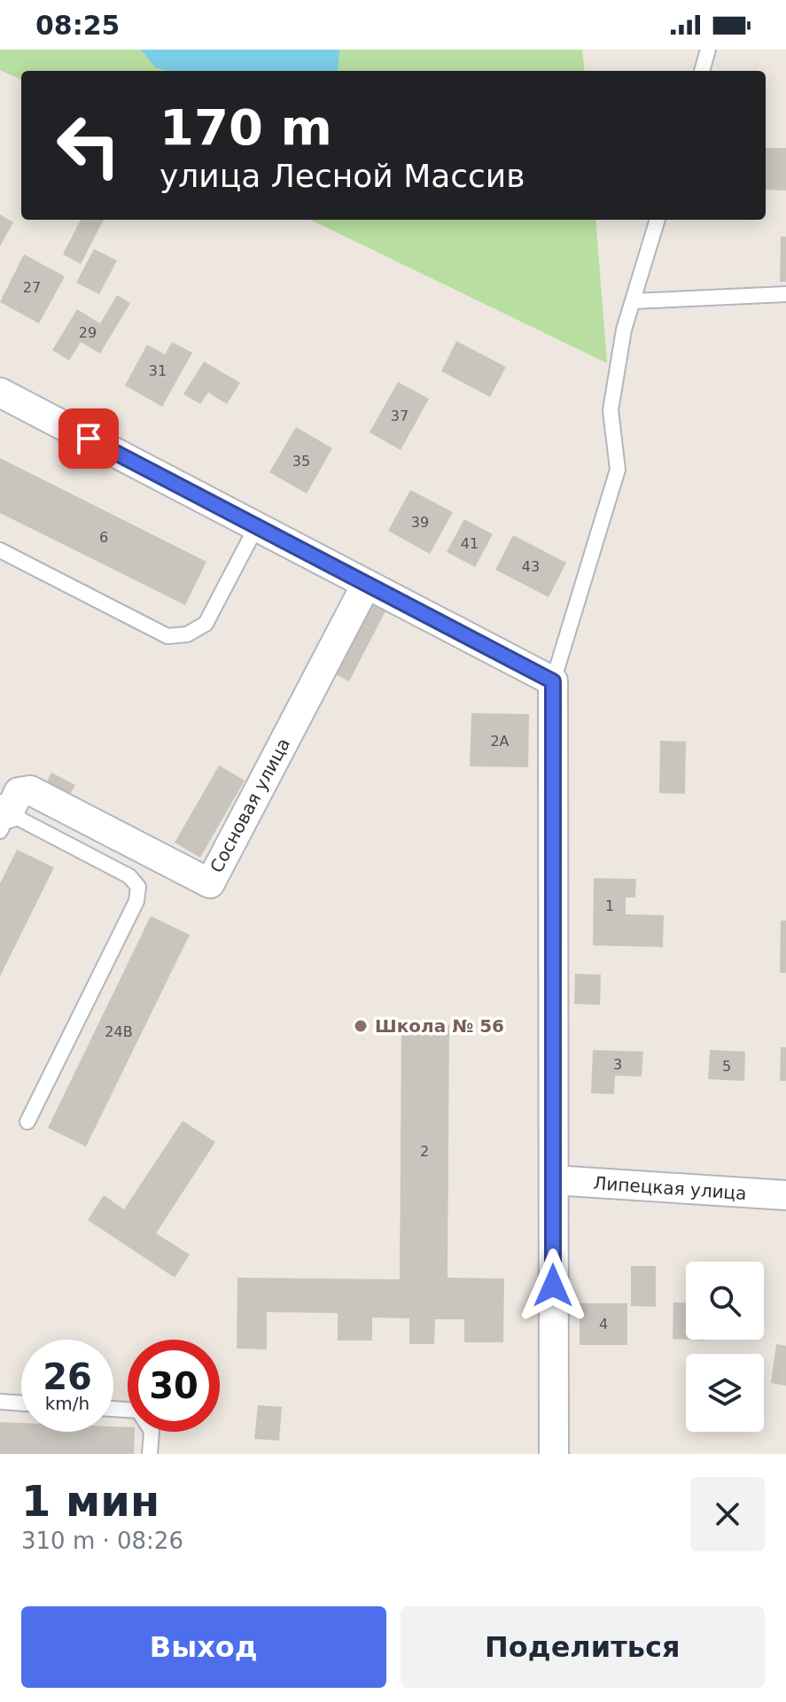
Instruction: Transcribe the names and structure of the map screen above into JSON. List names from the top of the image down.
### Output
{
  "streets": {
    "street": ["Сосновая улица", "Липецкая улица"]
  },
  "places": ["Школа № 56"],
  "house_numbers": [
    "27",
    "29",
    "31",
    "37",
    "35",
    "39",
    "6",
    "41",
    "43",
    "2А",
    "1",
    "24В",
    "3",
    "5",
    "2",
    "4"
  ],
  "page": {
    "status": "08:25",
    "turn": ["170 m", "улица Лесной Массив"],
    "speed": "26 km/h",
    "limit": "30",
    "heading": ["1 мин", "310 m · 08:26"],
    "buttons": ["Выход", "Поделиться"]
  }
}
